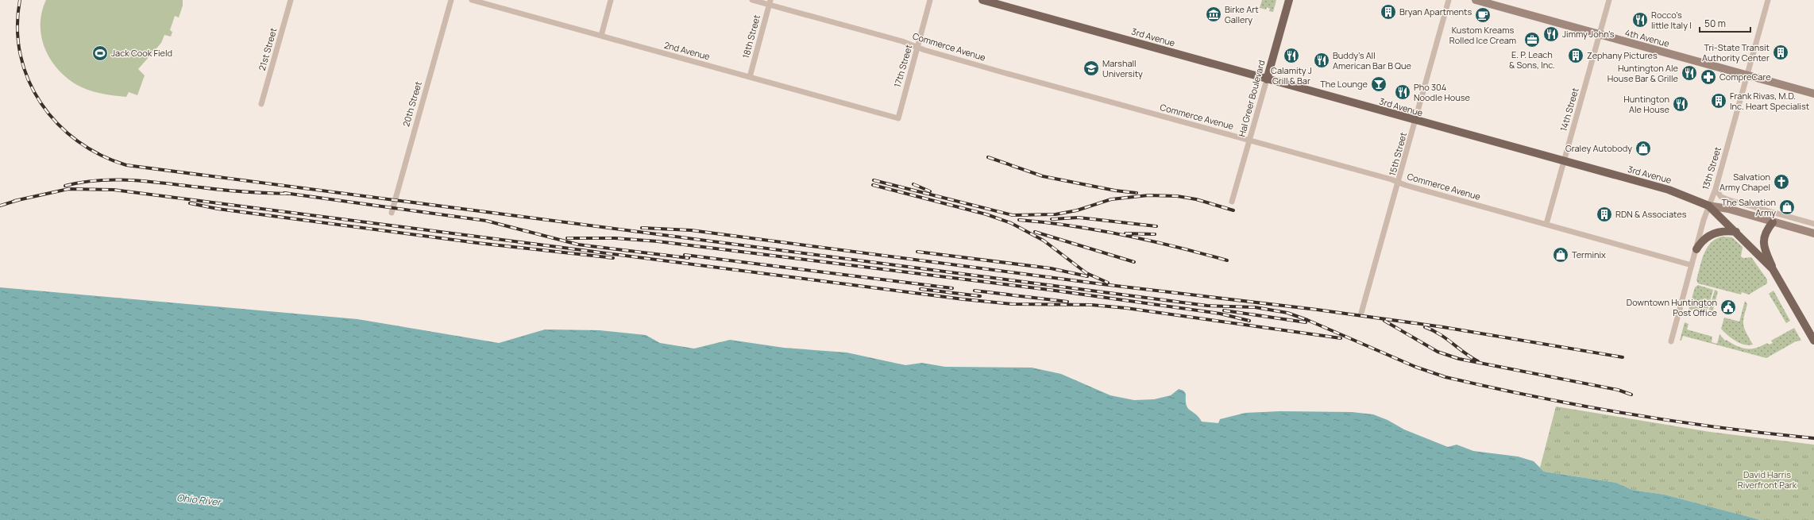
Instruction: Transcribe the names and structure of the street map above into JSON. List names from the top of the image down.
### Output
{
  "streets": {
    "main road": ["3rd Avenue", "Hal Greer Boulevard"],
    "street": [
      "18th Street",
      "4th Avenue",
      "Commerce Avenue",
      "21st Street",
      "2nd Avenue",
      "17th Street",
      "20th Street",
      "14th Street",
      "15th Street",
      "13th Street"
    ]
  },
  "crossings": [
    ["18th Street", "Commerce Avenue"],
    ["18th Street", "2nd Avenue"],
    ["3rd Avenue", "Hal Greer Boulevard"],
    ["3rd Avenue", "14th Street"],
    ["3rd Avenue", "15th Street"],
    ["3rd Avenue", "13th Street"],
    ["4th Avenue", "14th Street"],
    ["4th Avenue", "13th Street"],
    ["Commerce Avenue", "17th Street"],
    ["Commerce Avenue", "Hal Greer Boulevard"],
    ["Commerce Avenue", "14th Street"],
    ["Commerce Avenue", "15th Street"],
    ["Commerce Avenue", "13th Street"],
    ["2nd Avenue", "17th Street"]
  ],
  "water": ["Ohio River"],
  "parks": ["David Harris Riverfront Park"],
  "places": {
    "building": [
      "Bryan Apartments",
      "Tri-State Transit Authority Center",
      "Zephany Pictures",
      "Frank Rivas, M.D. Inc. Heart Specialist",
      "RDN & Associates"
    ],
    "museum": ["Birke Art Gallery"],
    "cafe": ["Kustom Kreams Rolled Ice Cream"],
    "restaurant": [
      "Rocco's little Italy I",
      "Jimmy John's",
      "Calamity J Grill & Bar",
      "Buddy's All American Bar B Que",
      "Huntington Ale House Bar & Grille",
      "Pho 304 Noodle House",
      "Huntington Ale House"
    ],
    "office": ["E. P. Leach & Sons, Inc."],
    "sports": ["Jack Cook Field"],
    "school or university": ["Marshall University"],
    "pharmacy": ["CompreCare"],
    "bar": ["The Lounge"],
    "shop": ["Graley Autobody", "The Salvation Army", "Terminix"],
    "church": ["Salvation Army Chapel"],
    "public building": ["Downtown Huntington Post Office"]
  },
  "scale_bar": "50 m"
}
